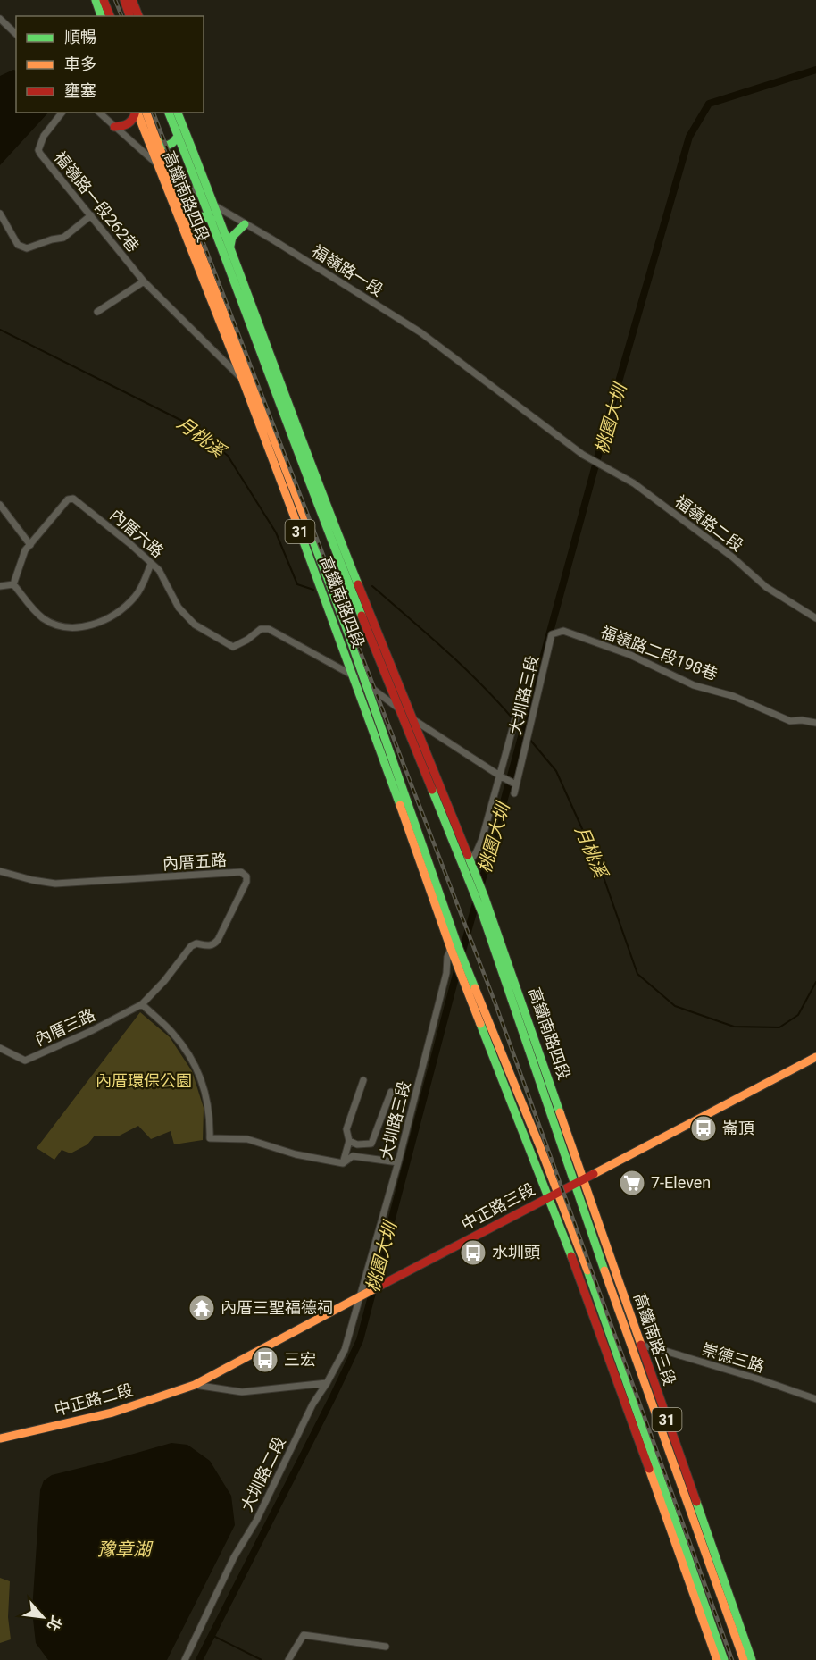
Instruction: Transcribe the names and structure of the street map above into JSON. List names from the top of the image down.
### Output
{
  "streets": {
    "main road": [
      "高鐵南路四段",
      "31",
      "中正路三段",
      "高鐵南路三段",
      "中正路二段"
    ],
    "street": [
      "福嶺路一段262巷",
      "福嶺路一段",
      "福嶺路二段",
      "內厝六路",
      "福嶺路二段198巷",
      "大圳路三段",
      "內厝五路",
      "內厝三路",
      "崇德三路",
      "大圳路二段"
    ]
  },
  "crossings": [
    ["高鐵南路四段", "福嶺路一段262巷"],
    ["高鐵南路四段", "福嶺路一段"],
    ["高鐵南路四段", "31"],
    ["高鐵南路四段", "內厝六路"],
    ["高鐵南路四段", "大圳路三段"],
    ["高鐵南路四段", "中正路三段"],
    ["高鐵南路四段", "高鐵南路三段"],
    ["福嶺路一段", "福嶺路二段"],
    ["31", "大圳路三段"],
    ["31", "中正路三段"],
    ["福嶺路二段198巷", "大圳路三段"],
    ["大圳路三段", "中正路三段"],
    ["大圳路三段", "大圳路二段"],
    ["內厝五路", "內厝三路"],
    ["中正路三段", "高鐵南路三段"],
    ["中正路三段", "中正路二段"],
    ["中正路三段", "大圳路二段"],
    ["高鐵南路三段", "崇德三路"]
  ],
  "water": ["桃園大圳", "月桃溪", "豫章湖"],
  "parks": ["內厝環保公園"],
  "places": {
    "bus stop": ["崙頂", "水圳頭", "三宏"],
    "supermarket": ["7-Eleven"],
    "temple": ["內厝三聖福德祠"]
  },
  "legend": ["順暢", "車多", "壅塞"],
  "north": "bottom right"
}
